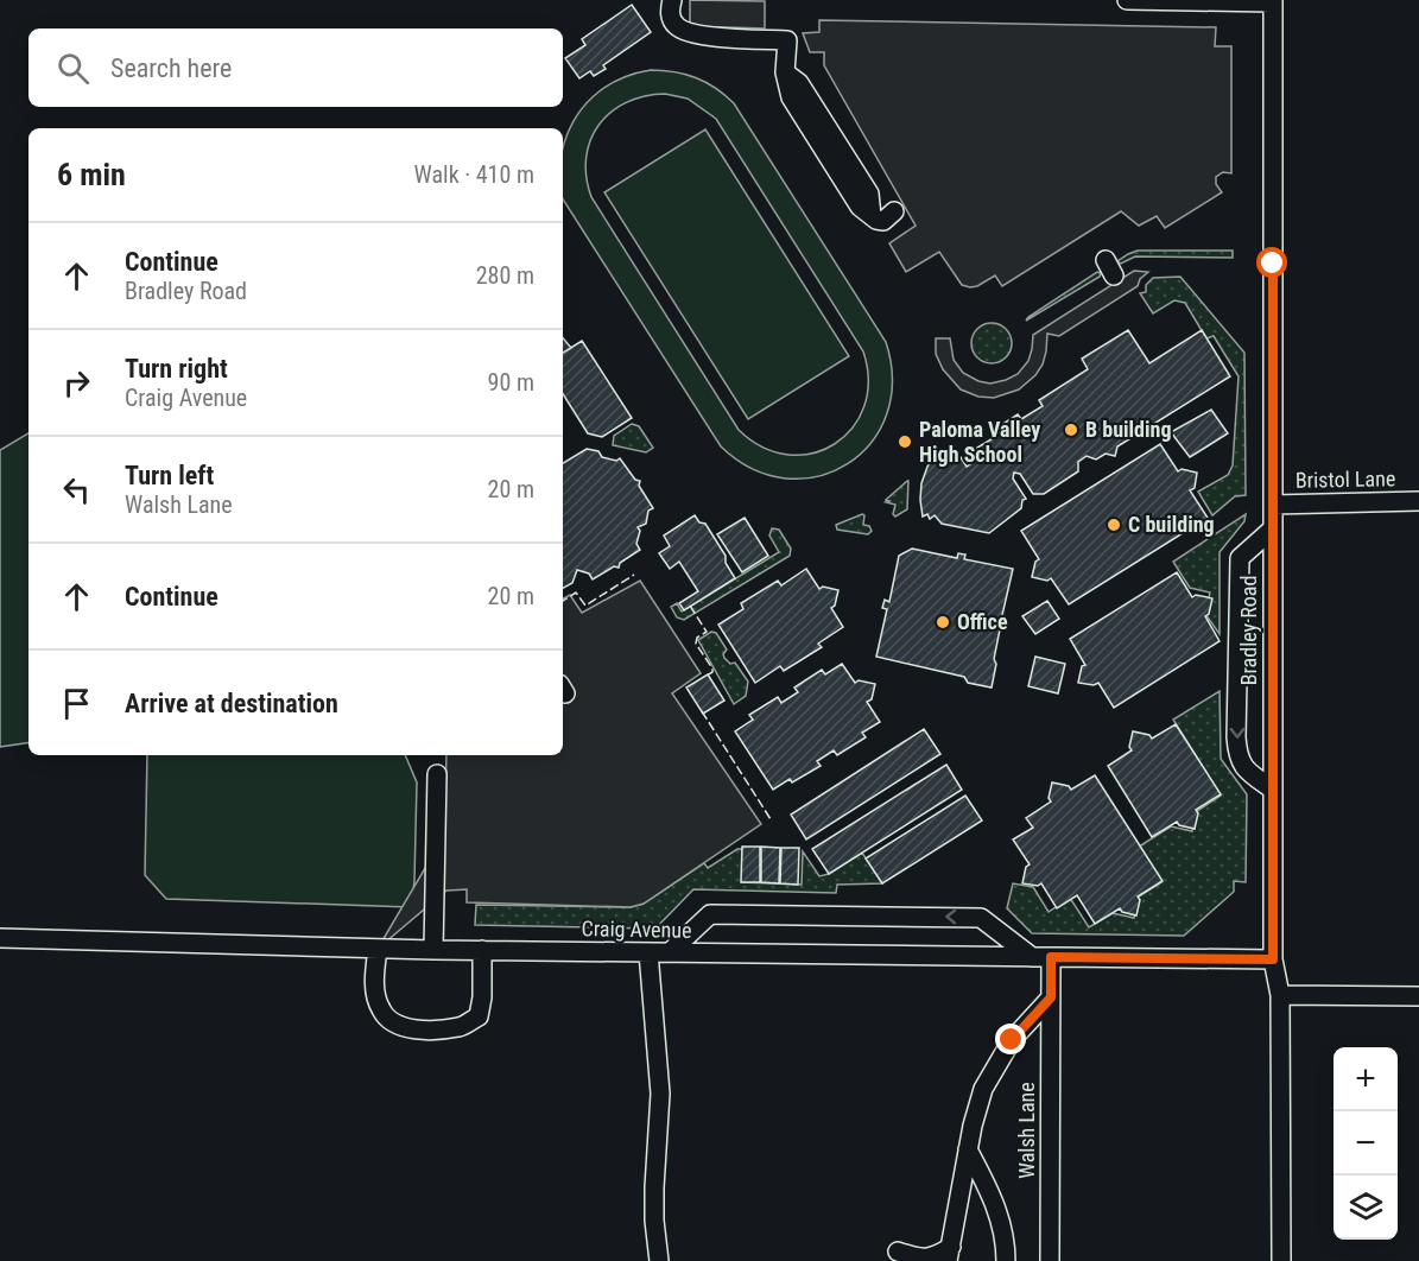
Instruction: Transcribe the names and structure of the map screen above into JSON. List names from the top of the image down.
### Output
{
  "streets": {
    "street": [
      "Bristol Lane",
      "Bradley Road",
      "Craig Avenue",
      "Walsh Lane"
    ]
  },
  "crossings": [
    ["Bristol Lane", "Bradley Road"],
    ["Bradley Road", "Craig Avenue"],
    ["Craig Avenue", "Walsh Lane"]
  ],
  "places": [
    "B building",
    "Paloma Valley High School",
    "C building",
    "Office"
  ],
  "page": {
    "search": "Search here",
    "heading": ["6 min", "Walk · 410 m"],
    "list": [
      ["Continue", "Bradley Road", "280 m"],
      ["Turn right", "Craig Avenue", "90 m"],
      ["Turn left", "Walsh Lane", "20 m"],
      ["Continue", "20 m"],
      "Arrive at destination"
    ],
    "map_buttons": ["+", "−"]
  }
}
